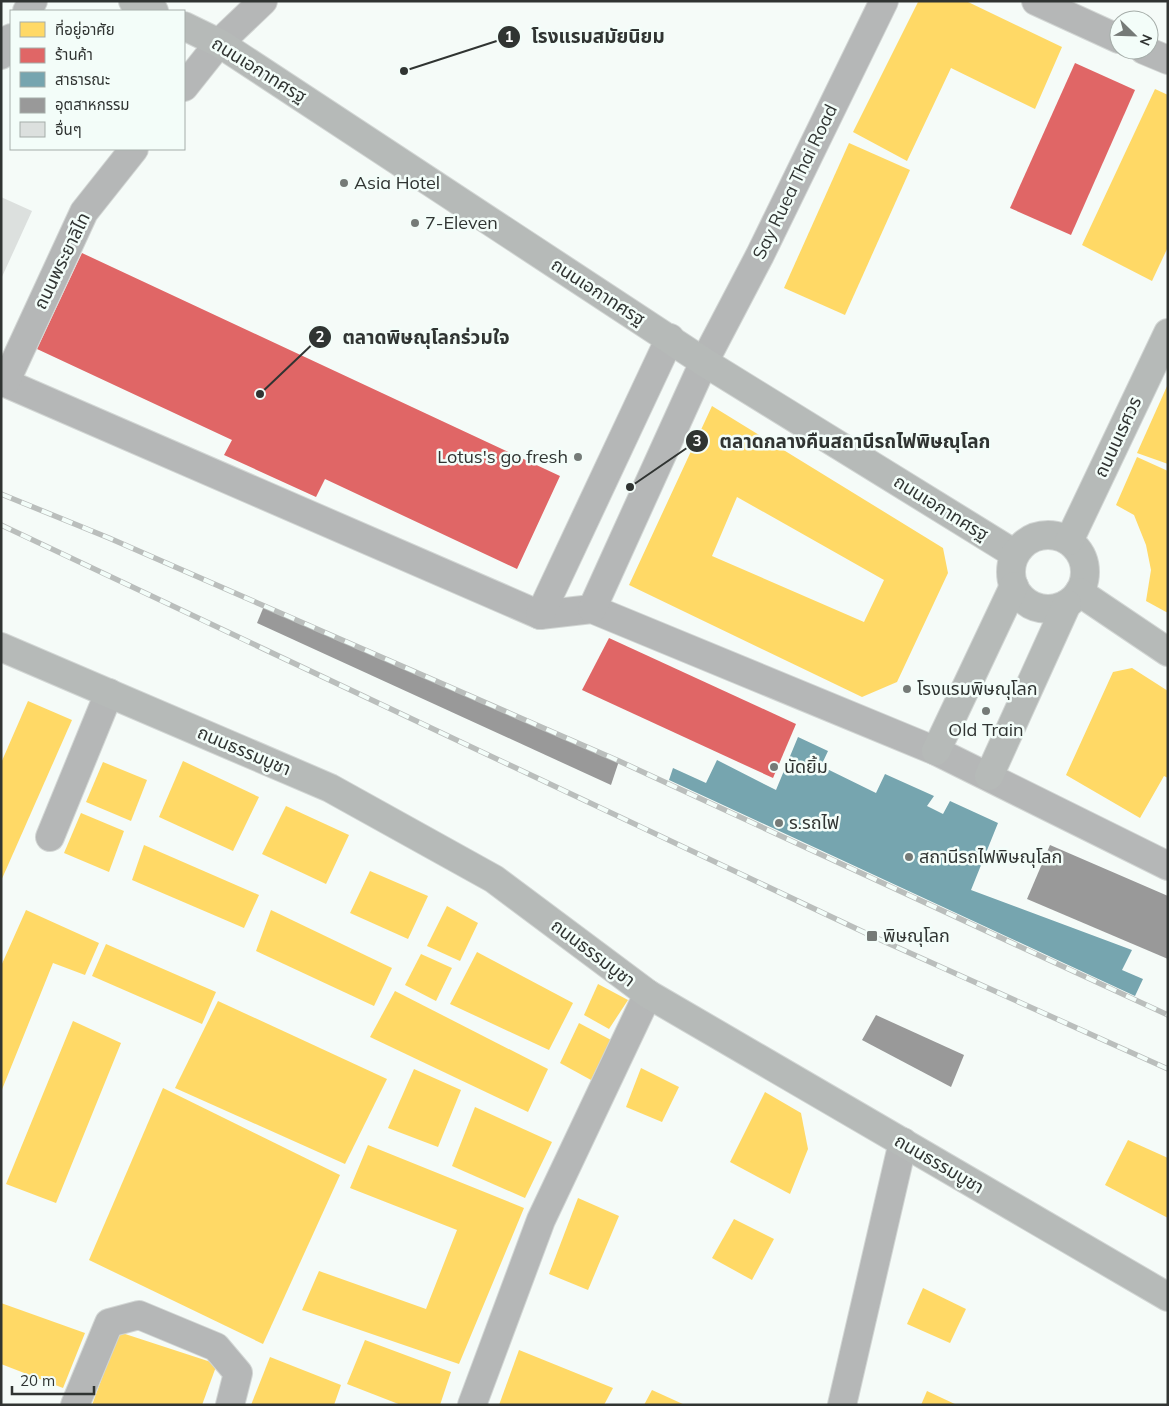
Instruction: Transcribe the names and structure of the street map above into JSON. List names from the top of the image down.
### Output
{
  "streets": {
    "main road": ["ถนนเอกาทศรฐ", "ถนนนเรศวร", "ถนนธรรมบูชา"],
    "street": ["Say Ruea Thai Road", "ถนนพระยาลิไท"]
  },
  "crossings": [
    ["ถนนเอกาทศรฐ", "Say Ruea Thai Road"],
    ["ถนนเอกาทศรฐ", "ถนนนเรศวร"]
  ],
  "places": {
    "other": [
      "โรงแรมสมัยนิยม",
      "Asia Hotel",
      "7-Eleven",
      "ตลาดพิษณุโลกร่วมใจ",
      "Lotus's go fresh",
      "ตลาดกลางคืนสถานีรถไฟพิษณุโลก",
      "โรงแรมพิษณุโลก",
      "Old Train",
      "นัดยิ้ม",
      "ร.รถไฟ",
      "สถานีรถไฟพิษณุโลก"
    ],
    "transit": ["พิษณุโลก"]
  },
  "legend": [
    "ที่อยู่อาศัย",
    "ร้านค้า",
    "สาธารณะ",
    "อุตสาหกรรม",
    "อื่นๆ"
  ],
  "scale_bar": "20 m",
  "north": "bottom right"
}
